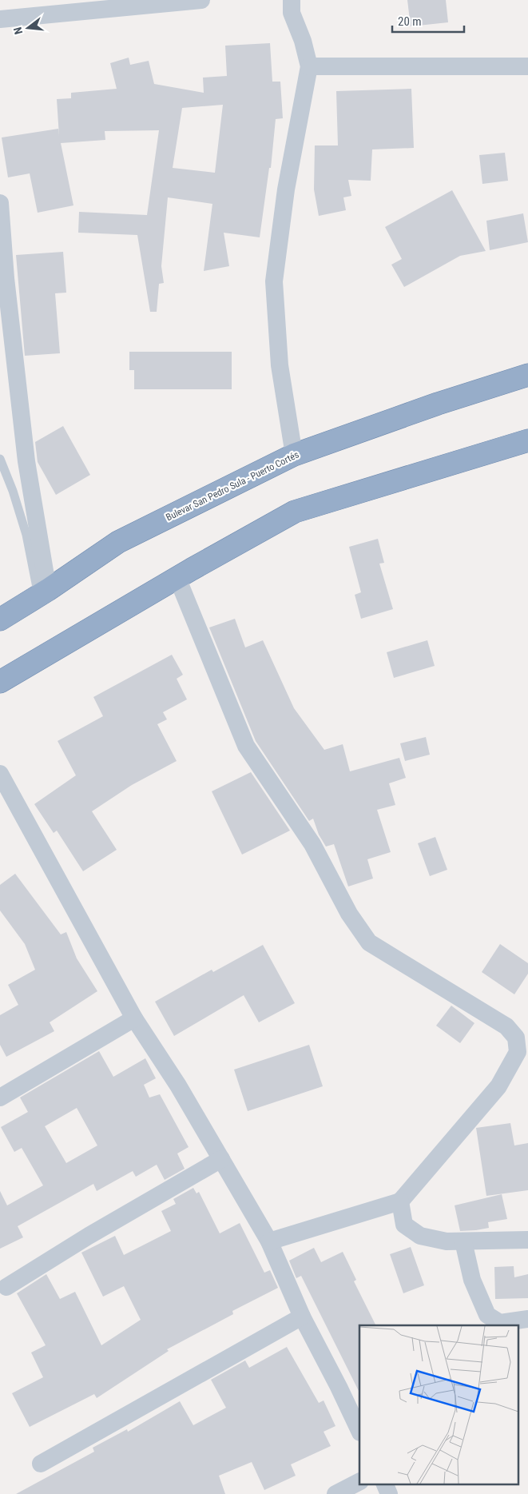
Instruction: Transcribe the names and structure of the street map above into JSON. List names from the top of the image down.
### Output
{
  "streets": {
    "highway": ["Bulevar San Pedro Sula - Puerto Cortés"]
  },
  "scale_bar": "20 m",
  "north": "left"
}
